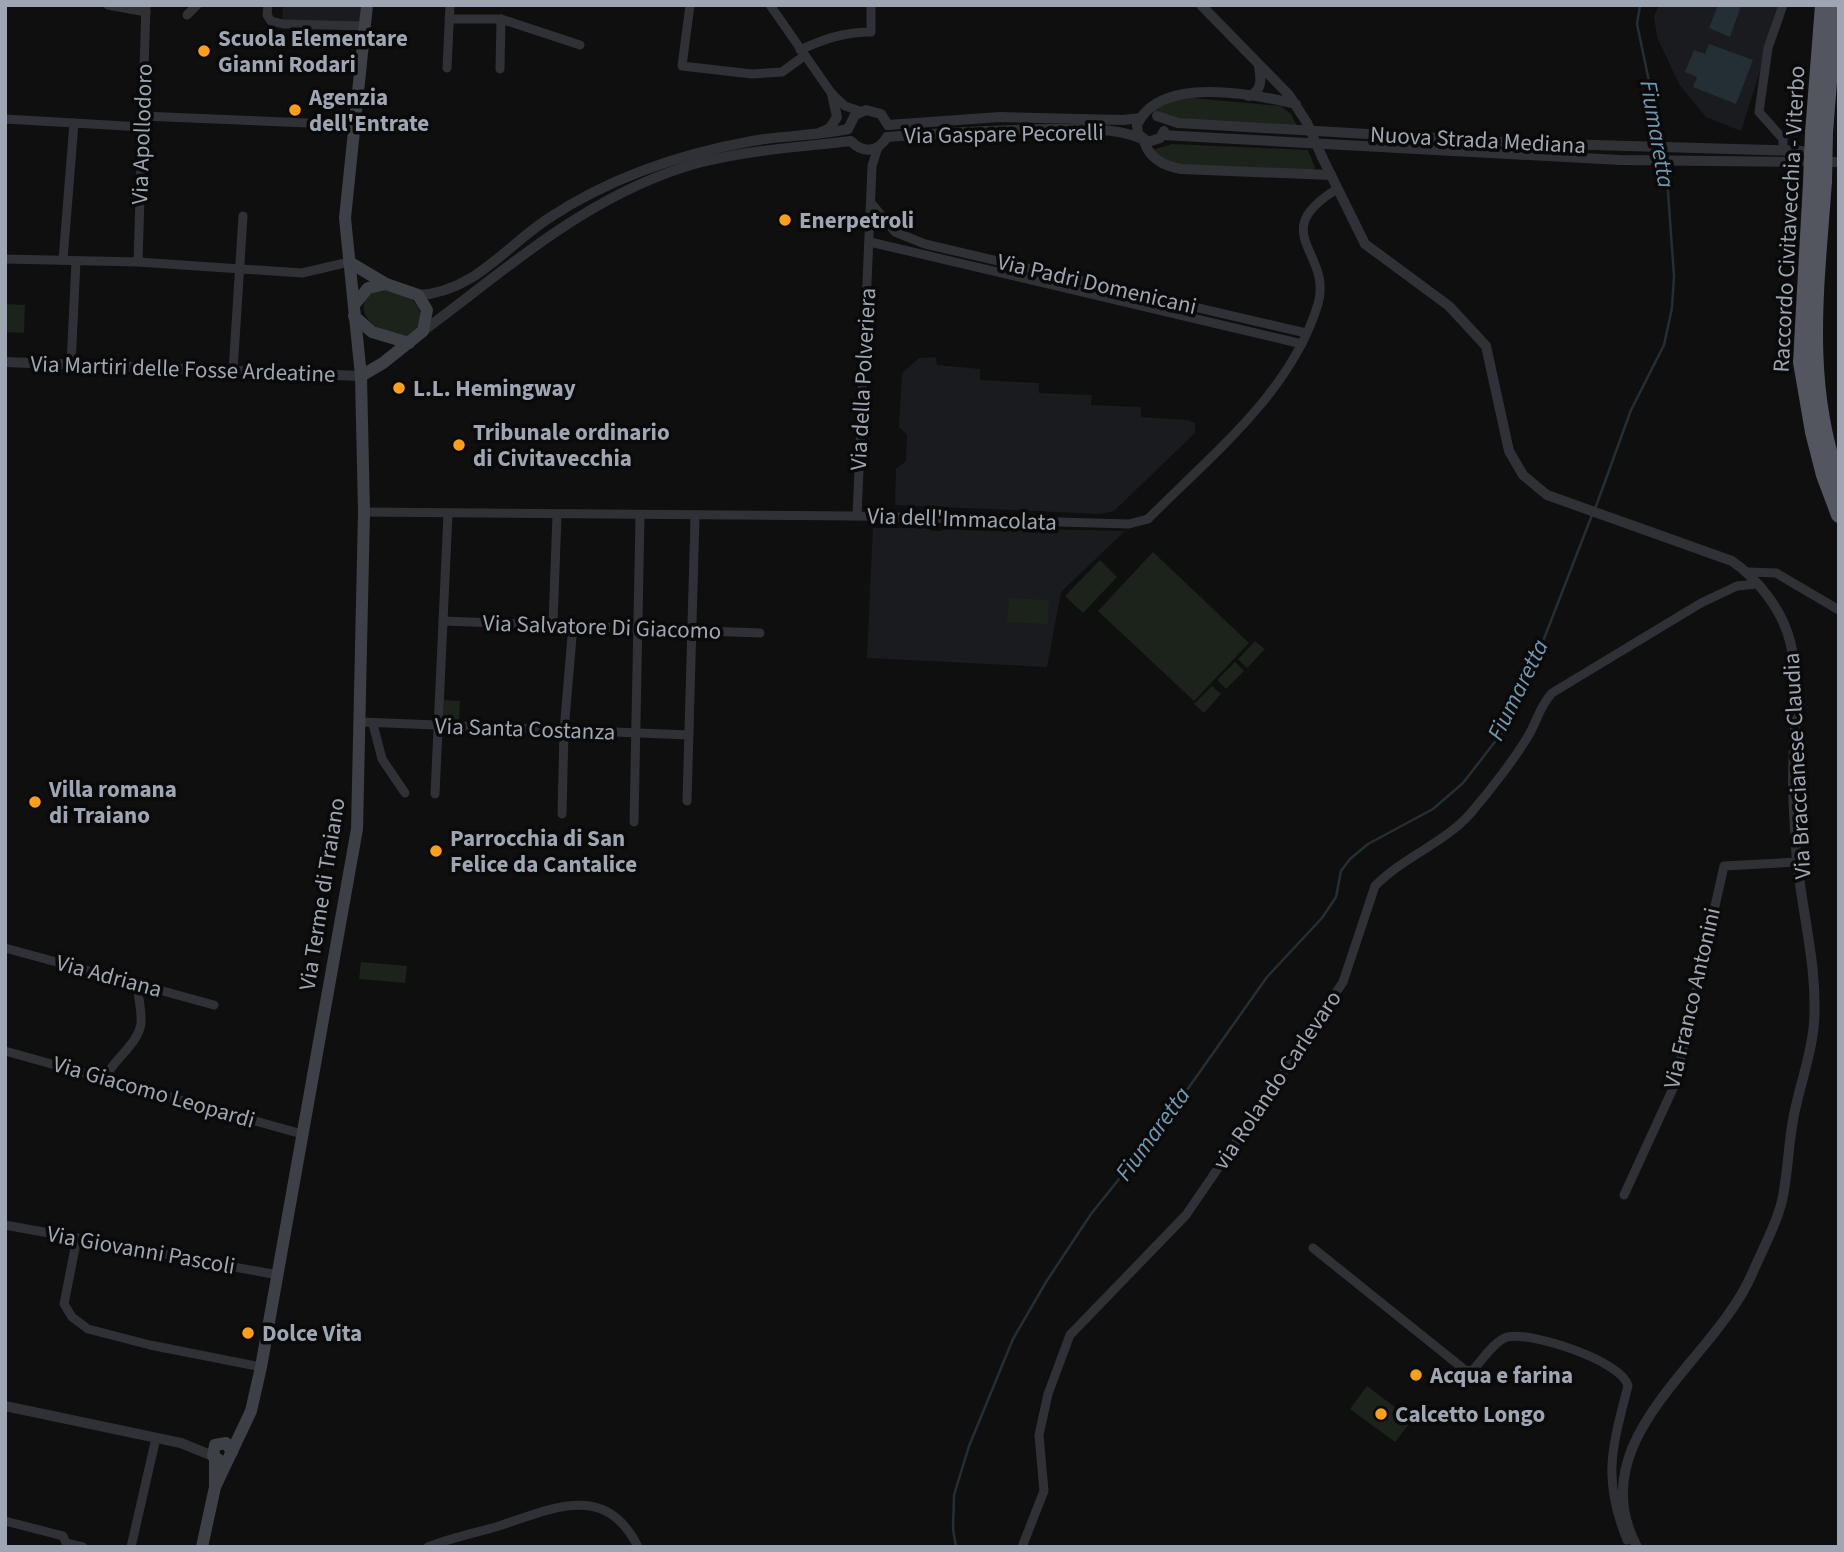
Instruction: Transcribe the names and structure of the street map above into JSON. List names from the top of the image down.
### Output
{
  "streets": {
    "highway": ["Raccordo Civitavecchia - Viterbo"],
    "main road": ["Via Terme di Traiano"],
    "street": [
      "Via Apollodoro",
      "Via Gaspare Pecorelli",
      "Nuova Strada Mediana",
      "Via Padri Domenicani",
      "Via Martiri delle Fosse Ardeatine",
      "Via della Polveriera",
      "Via dell'Immacolata",
      "Via Salvatore Di Giacomo",
      "Via Santa Costanza",
      "Via Braccianese Claudia",
      "Via Adriana",
      "Via Franco Antonini",
      "via Rolando Carlevaro",
      "Via Giacomo Leopardi",
      "Via Giovanni Pascoli"
    ]
  },
  "crossings": [
    ["Via Gaspare Pecorelli", "Nuova Strada Mediana"],
    ["Via Gaspare Pecorelli", "Via della Polveriera"],
    ["Via Padri Domenicani", "Via della Polveriera"],
    ["Via Padri Domenicani", "Via dell'Immacolata"],
    ["Via Martiri delle Fosse Ardeatine", "Via Terme di Traiano"],
    ["Via della Polveriera", "Via dell'Immacolata"],
    ["Via dell'Immacolata", "Via Braccianese Claudia"],
    ["Via dell'Immacolata", "Via Terme di Traiano"],
    ["Via Santa Costanza", "Via Terme di Traiano"],
    ["Via Braccianese Claudia", "Via Franco Antonini"],
    ["Via Braccianese Claudia", "via Rolando Carlevaro"],
    ["Via Terme di Traiano", "Via Giacomo Leopardi"],
    ["Via Terme di Traiano", "Via Giovanni Pascoli"]
  ],
  "water": ["Fiumaretta"],
  "places": [
    "Scuola Elementare Gianni Rodari",
    "Agenzia dell'Entrate",
    "Enerpetroli",
    "L.L. Hemingway",
    "Tribunale ordinario di Civitavecchia",
    "Villa romana di Traiano",
    "Parrocchia di San Felice da Cantalice",
    "Dolce Vita",
    "Acqua e farina",
    "Calcetto Longo"
  ]
}
